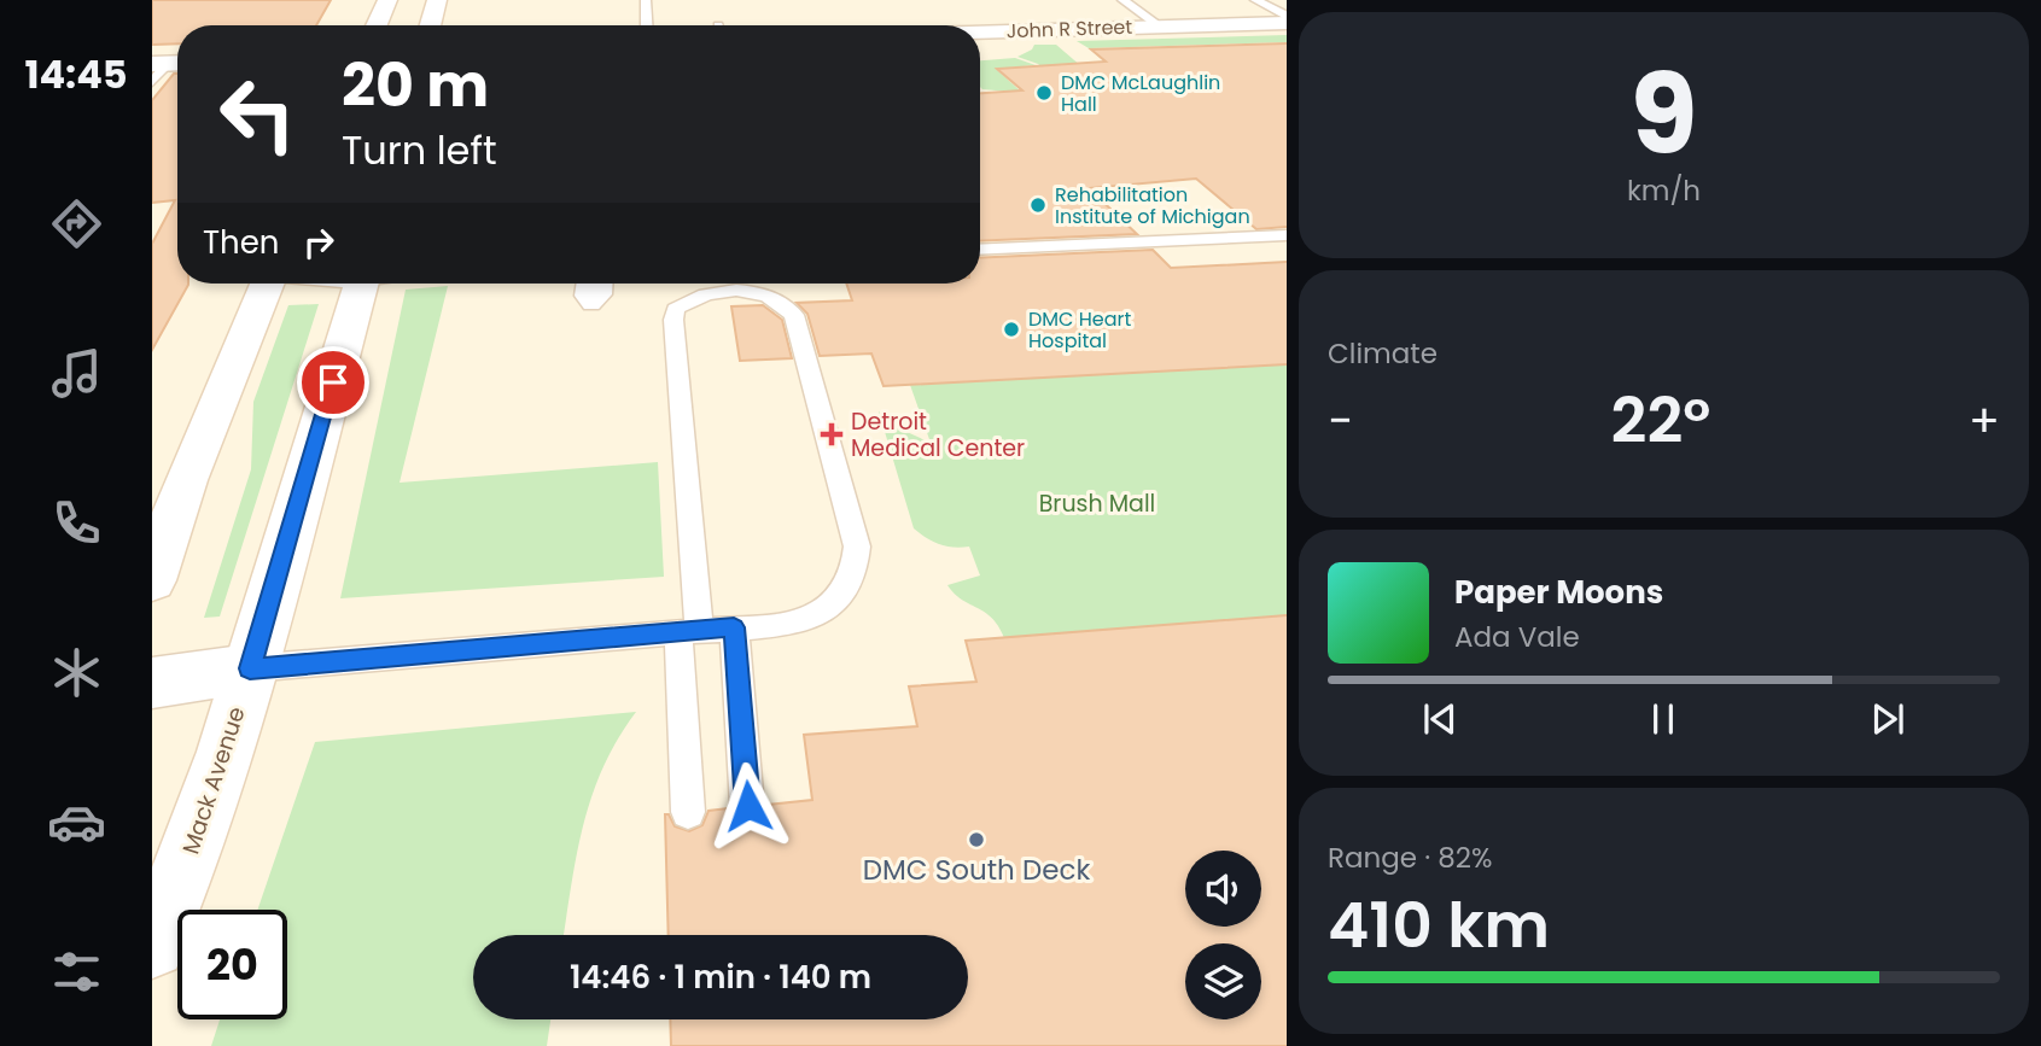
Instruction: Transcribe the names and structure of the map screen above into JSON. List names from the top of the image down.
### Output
{
  "streets": {
    "main road": ["John R Street", "Mack Avenue"]
  },
  "parks": ["Brush Mall"],
  "places": {
    "other": [
      "DMC McLaughlin Hall",
      "Rehabilitation Institute of Michigan",
      "DMC Heart Hospital",
      "DMC South Deck"
    ],
    "health": ["Detroit Medical Center"]
  },
  "page": {
    "tabs": "14:45",
    "tile": [
      ["9", "km/h"],
      "Climate",
      ["Range · 82%", "410 km"]
    ],
    "turn": ["20 m", "Turn left"],
    "then": "Then",
    "heat": ["−", "22°", "+"],
    "song": ["Paper Moons", "Ada Vale"],
    "limit": "20",
    "trip": "14:46 · 1 min · 140 m"
  }
}
